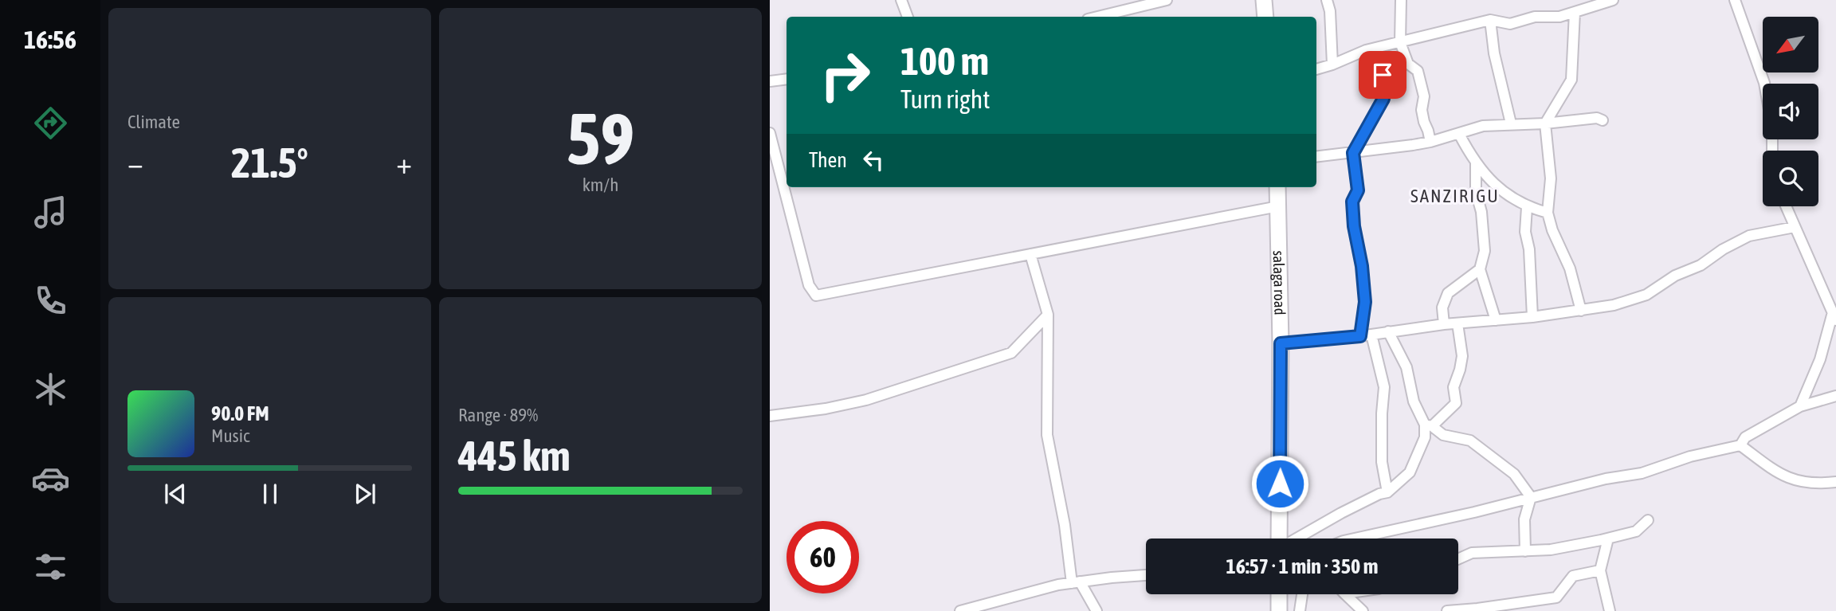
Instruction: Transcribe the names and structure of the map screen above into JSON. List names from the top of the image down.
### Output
{
  "streets": {
    "main road": ["salaga road"]
  },
  "districts": ["SANZIRIGU"],
  "north": "bottom left",
  "page": {
    "tabs": "16:56",
    "tile": [
      "Climate",
      ["59", "km/h"],
      ["Range · 89%", "445 km"]
    ],
    "turn": ["100 m", "Turn right"],
    "then": "Then",
    "heat": ["−", "21.5°", "+"],
    "song": ["90.0 FM", "Music"],
    "limit": "60",
    "trip": "16:57 · 1 min · 350 m"
  }
}
